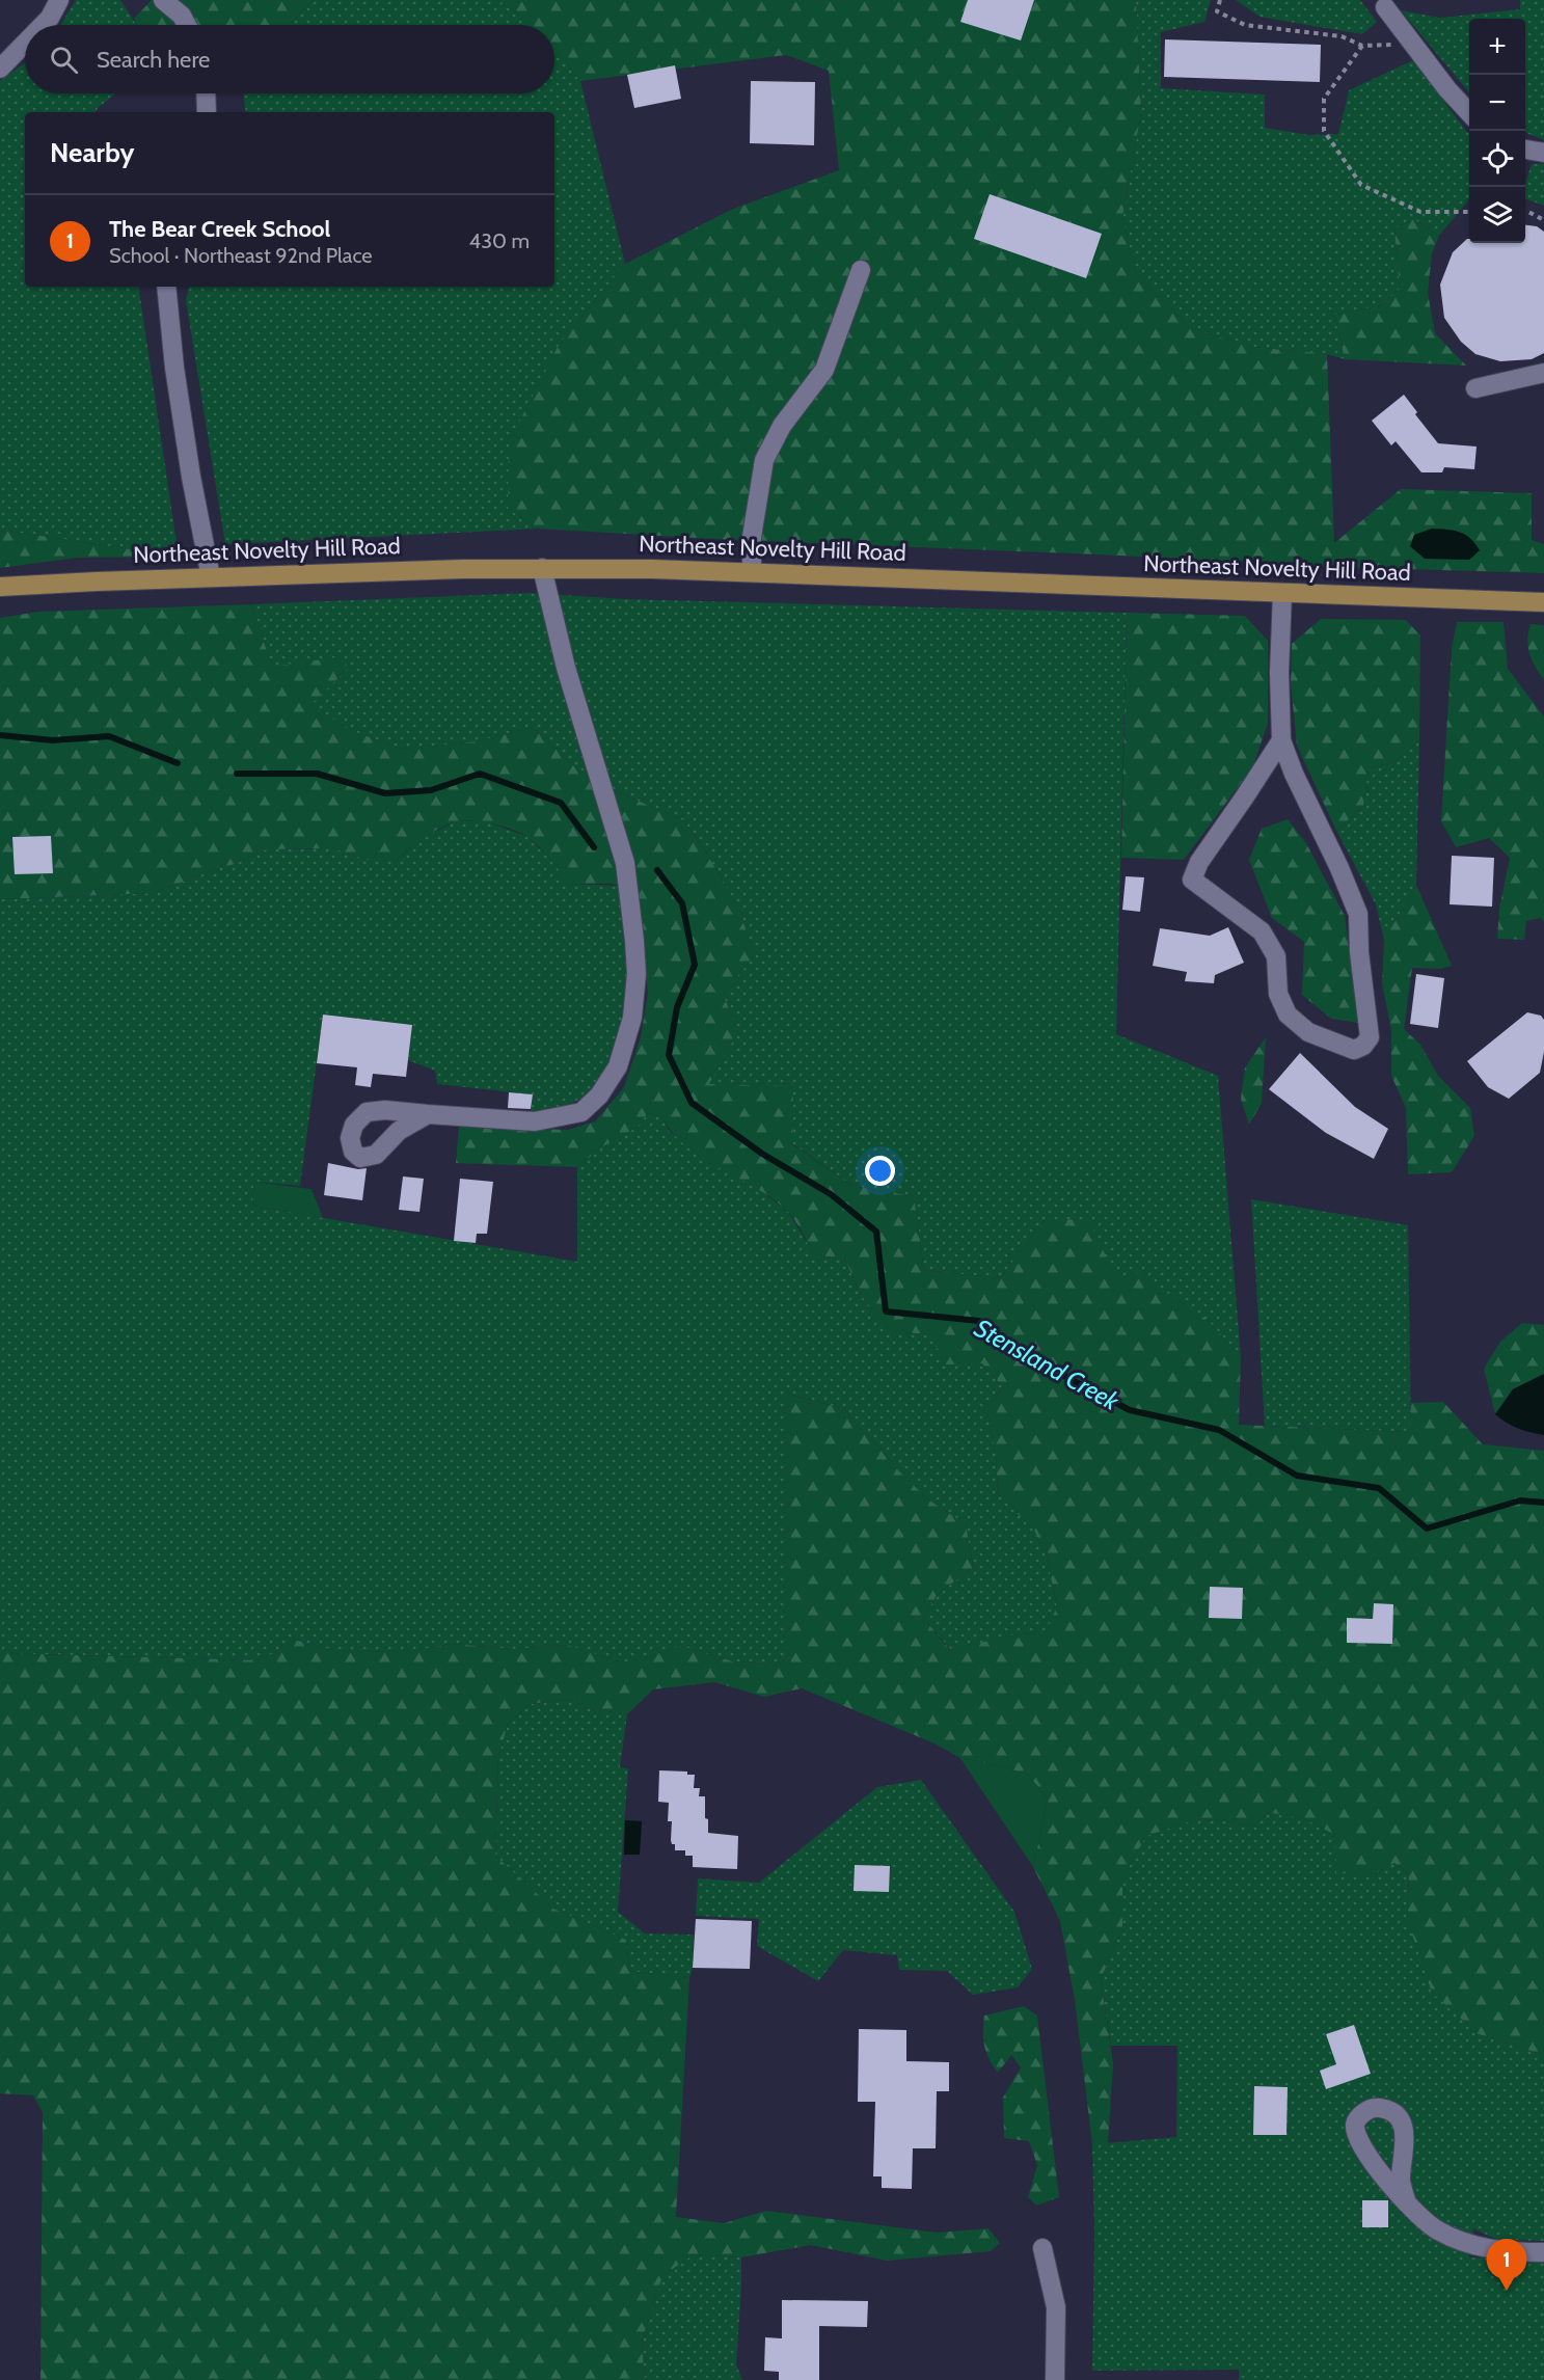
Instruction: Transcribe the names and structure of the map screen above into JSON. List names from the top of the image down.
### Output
{
  "streets": {
    "main road": ["Northeast Novelty Hill Road"]
  },
  "water": ["Stensland Creek"],
  "page": {
    "map_buttons": ["+", "−"],
    "search": "Search here",
    "heading": "Nearby",
    "list": [
      {
        "mark": "1",
        "name": "The Bear Creek School",
        "note": "School · Northeast 92nd Place",
        "value": "430 m"
      }
    ],
    "pins": "1"
  }
}
